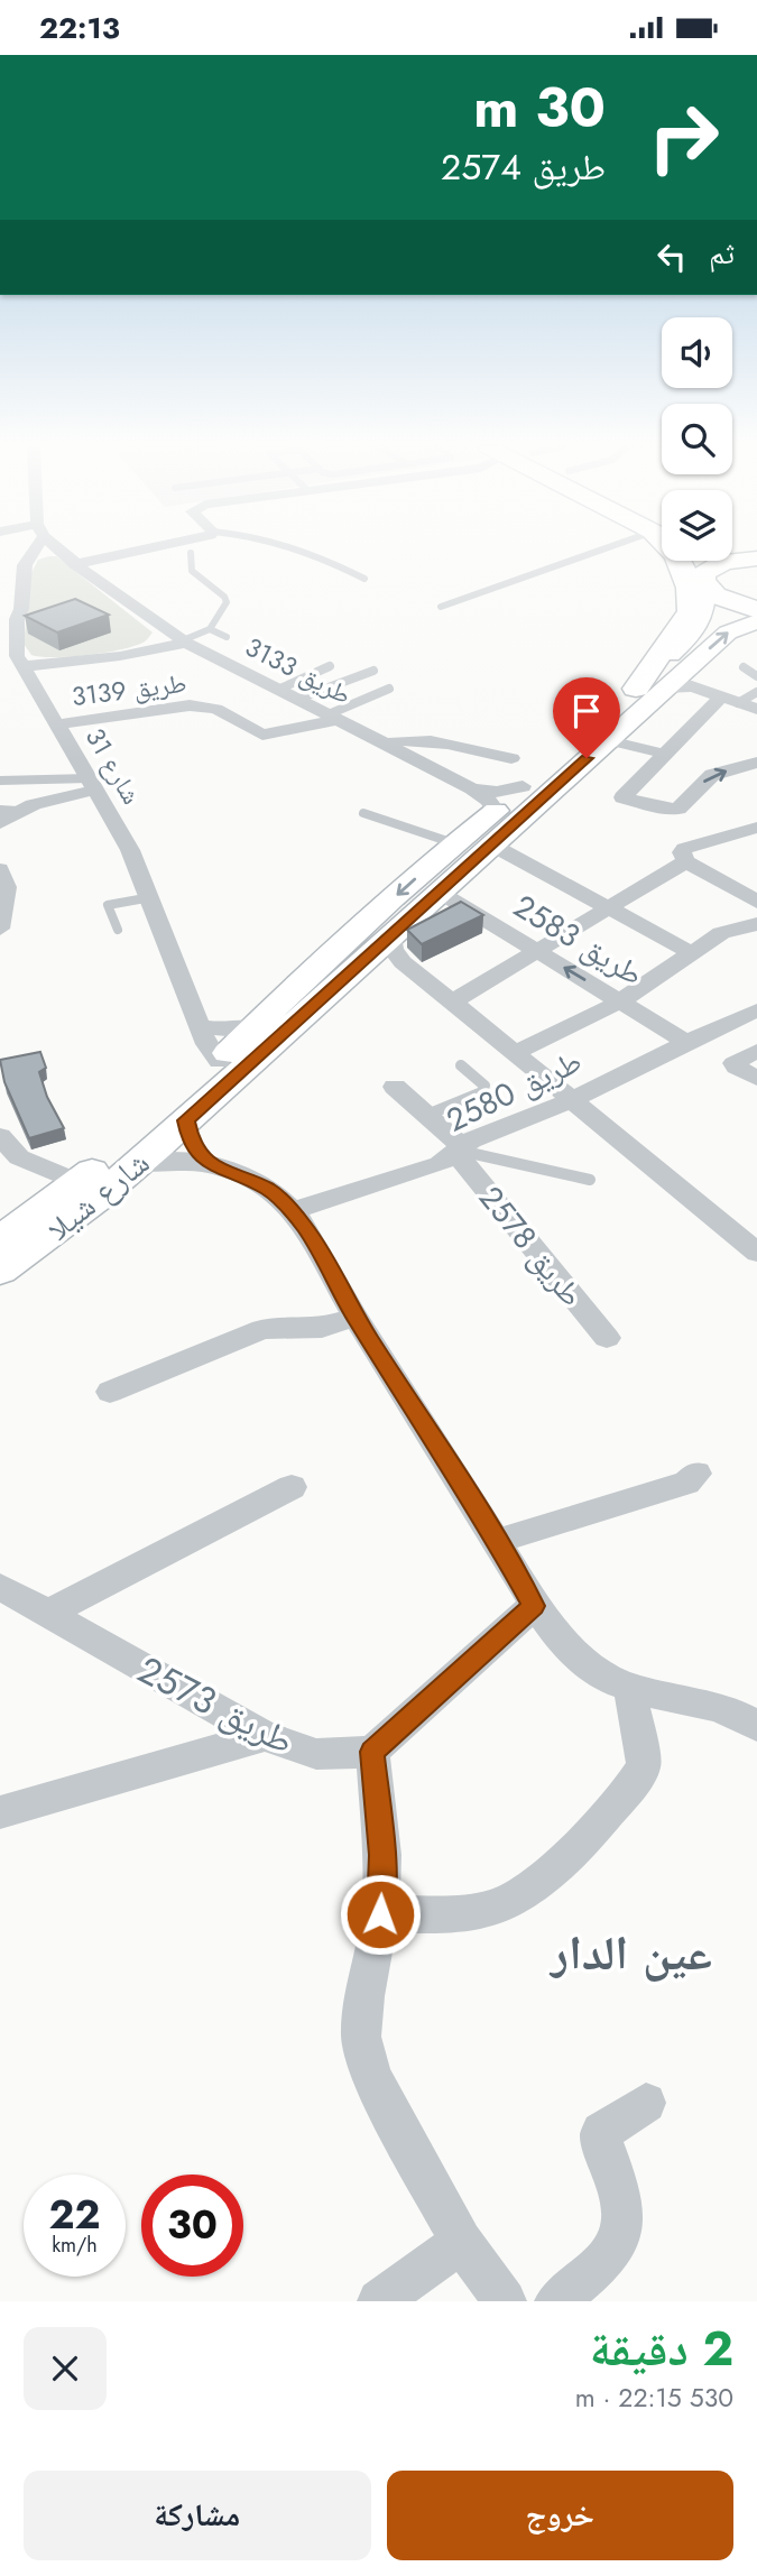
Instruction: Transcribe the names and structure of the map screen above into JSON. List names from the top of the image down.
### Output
{
  "streets": {
    "main road": ["شارع شيلا"],
    "street": [
      "طريق 3133",
      "طريق 3139",
      "شارع 31",
      "طريق 2583",
      "طريق 2580",
      "طريق 2578",
      "طريق 2573"
    ]
  },
  "crossings": [
    ["طريق 3133", "طريق 3139"],
    ["طريق 3133", "شارع شيلا"],
    ["طريق 3139", "شارع 31"],
    ["شارع 31", "شارع شيلا"],
    ["طريق 2583", "طريق 2580"],
    ["طريق 2583", "شارع شيلا"],
    ["طريق 2580", "طريق 2578"]
  ],
  "districts": ["عين الدار"],
  "page": {
    "status": "22:13",
    "turn": ["30 m", "طريق 2574"],
    "then": "ثم",
    "speed": "22 km/h",
    "limit": "30",
    "heading": ["2 دقيقة", "530 m · 22:15"],
    "buttons": ["خروج", "مشاركة"]
  }
}
